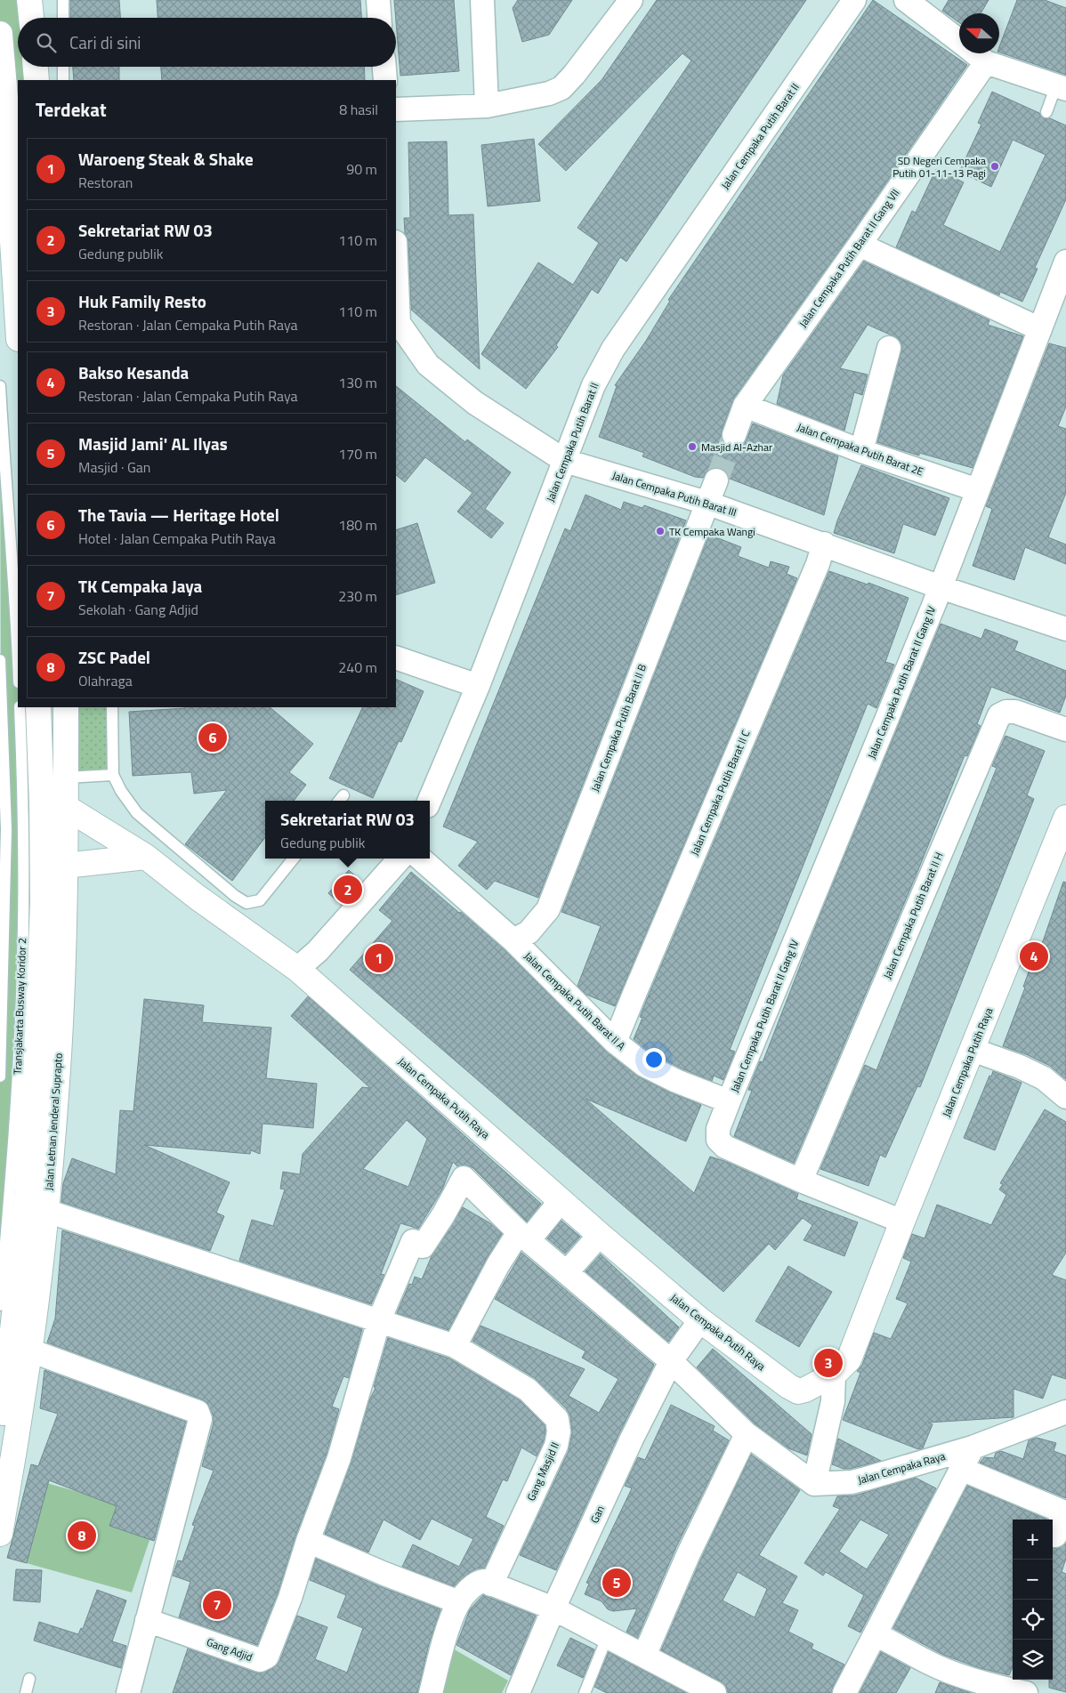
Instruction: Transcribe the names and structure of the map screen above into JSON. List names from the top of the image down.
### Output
{
  "streets": {
    "main road": ["Jalan Cempaka Putih Raya", "Jalan Letnan Jenderal Suprapto"],
    "street": [
      "Jalan Cempaka Putih Barat II",
      "Jalan Cempaka Putih Barat II Gang VII",
      "Jalan Cempaka Putih Barat 2E",
      "Jalan Cempaka Putih Barat III",
      "Jalan Cempaka Putih Barat II Gang IV",
      "Jalan Cempaka Putih Barat II B",
      "Jalan Cempaka Putih Barat II C",
      "Jalan Cempaka Putih Barat II H",
      "Jalan Cempaka Putih Barat II A",
      "Jalan Cempaka Raya",
      "Gang Masjid II",
      "Gan",
      "Gang Adjid"
    ],
    "lane": ["Transjakarta Busway Koridor 2"]
  },
  "crossings": [
    ["Jalan Cempaka Putih Barat II", "Jalan Cempaka Putih Barat III"],
    ["Jalan Cempaka Putih Barat II Gang VII", "Jalan Cempaka Putih Barat 2E"],
    ["Jalan Cempaka Putih Barat 2E", "Jalan Cempaka Putih Barat II Gang IV"],
    ["Jalan Cempaka Putih Barat III", "Jalan Cempaka Putih Barat II Gang IV"],
    ["Jalan Cempaka Putih Barat III", "Jalan Cempaka Putih Barat II B"],
    ["Jalan Cempaka Putih Barat III", "Jalan Cempaka Putih Barat II C"],
    ["Jalan Cempaka Putih Barat II Gang IV", "Jalan Cempaka Putih Barat II A"],
    ["Jalan Cempaka Putih Barat II B", "Jalan Cempaka Putih Barat II A"],
    ["Jalan Cempaka Putih Barat II C", "Jalan Cempaka Putih Barat II A"],
    ["Jalan Cempaka Putih Raya", "Jalan Letnan Jenderal Suprapto"],
    ["Jalan Cempaka Putih Raya", "Gan"],
    ["Jalan Letnan Jenderal Suprapto", "Gang Masjid II"],
    ["Gang Masjid II", "Gang Adjid"]
  ],
  "places": ["SD Negeri Cempaka Putih 01-11-13 Pagi", "Masjid Al-Azhar", "TK Cempaka Wangi"],
  "north": "left",
  "page": {
    "search": "Cari di sini",
    "heading": ["Terdekat", "8 hasil"],
    "list": [
      {
        "mark": "1",
        "name": "Waroeng Steak & Shake",
        "note": "Restoran",
        "value": "90 m"
      },
      {
        "mark": "2",
        "name": "Sekretariat RW 03",
        "note": "Gedung publik",
        "value": "110 m"
      },
      {
        "mark": "3",
        "name": "Huk Family Resto",
        "note": "Restoran · Jalan Cempaka Putih Raya",
        "value": "110 m"
      },
      {
        "mark": "4",
        "name": "Bakso Kesanda",
        "note": "Restoran · Jalan Cempaka Putih Raya",
        "value": "130 m"
      },
      {
        "mark": "5",
        "name": "Masjid Jami' AL Ilyas",
        "note": "Masjid · Gan",
        "value": "170 m"
      },
      {
        "mark": "6",
        "name": "The Tavia — Heritage Hotel",
        "note": "Hotel · Jalan Cempaka Putih Raya",
        "value": "180 m"
      },
      {
        "mark": "7",
        "name": "TK Cempaka Jaya",
        "note": "Sekolah · Gang Adjid",
        "value": "230 m"
      },
      {
        "mark": "8",
        "name": "ZSC Padel",
        "note": "Olahraga",
        "value": "240 m"
      }
    ],
    "pins": [
      "6",
      "2",
      "4",
      "1",
      "3",
      "8",
      "5",
      "7"
    ],
    "popup": ["Sekretariat RW 03", "Gedung publik"],
    "map_buttons": ["+", "−"]
  }
}
